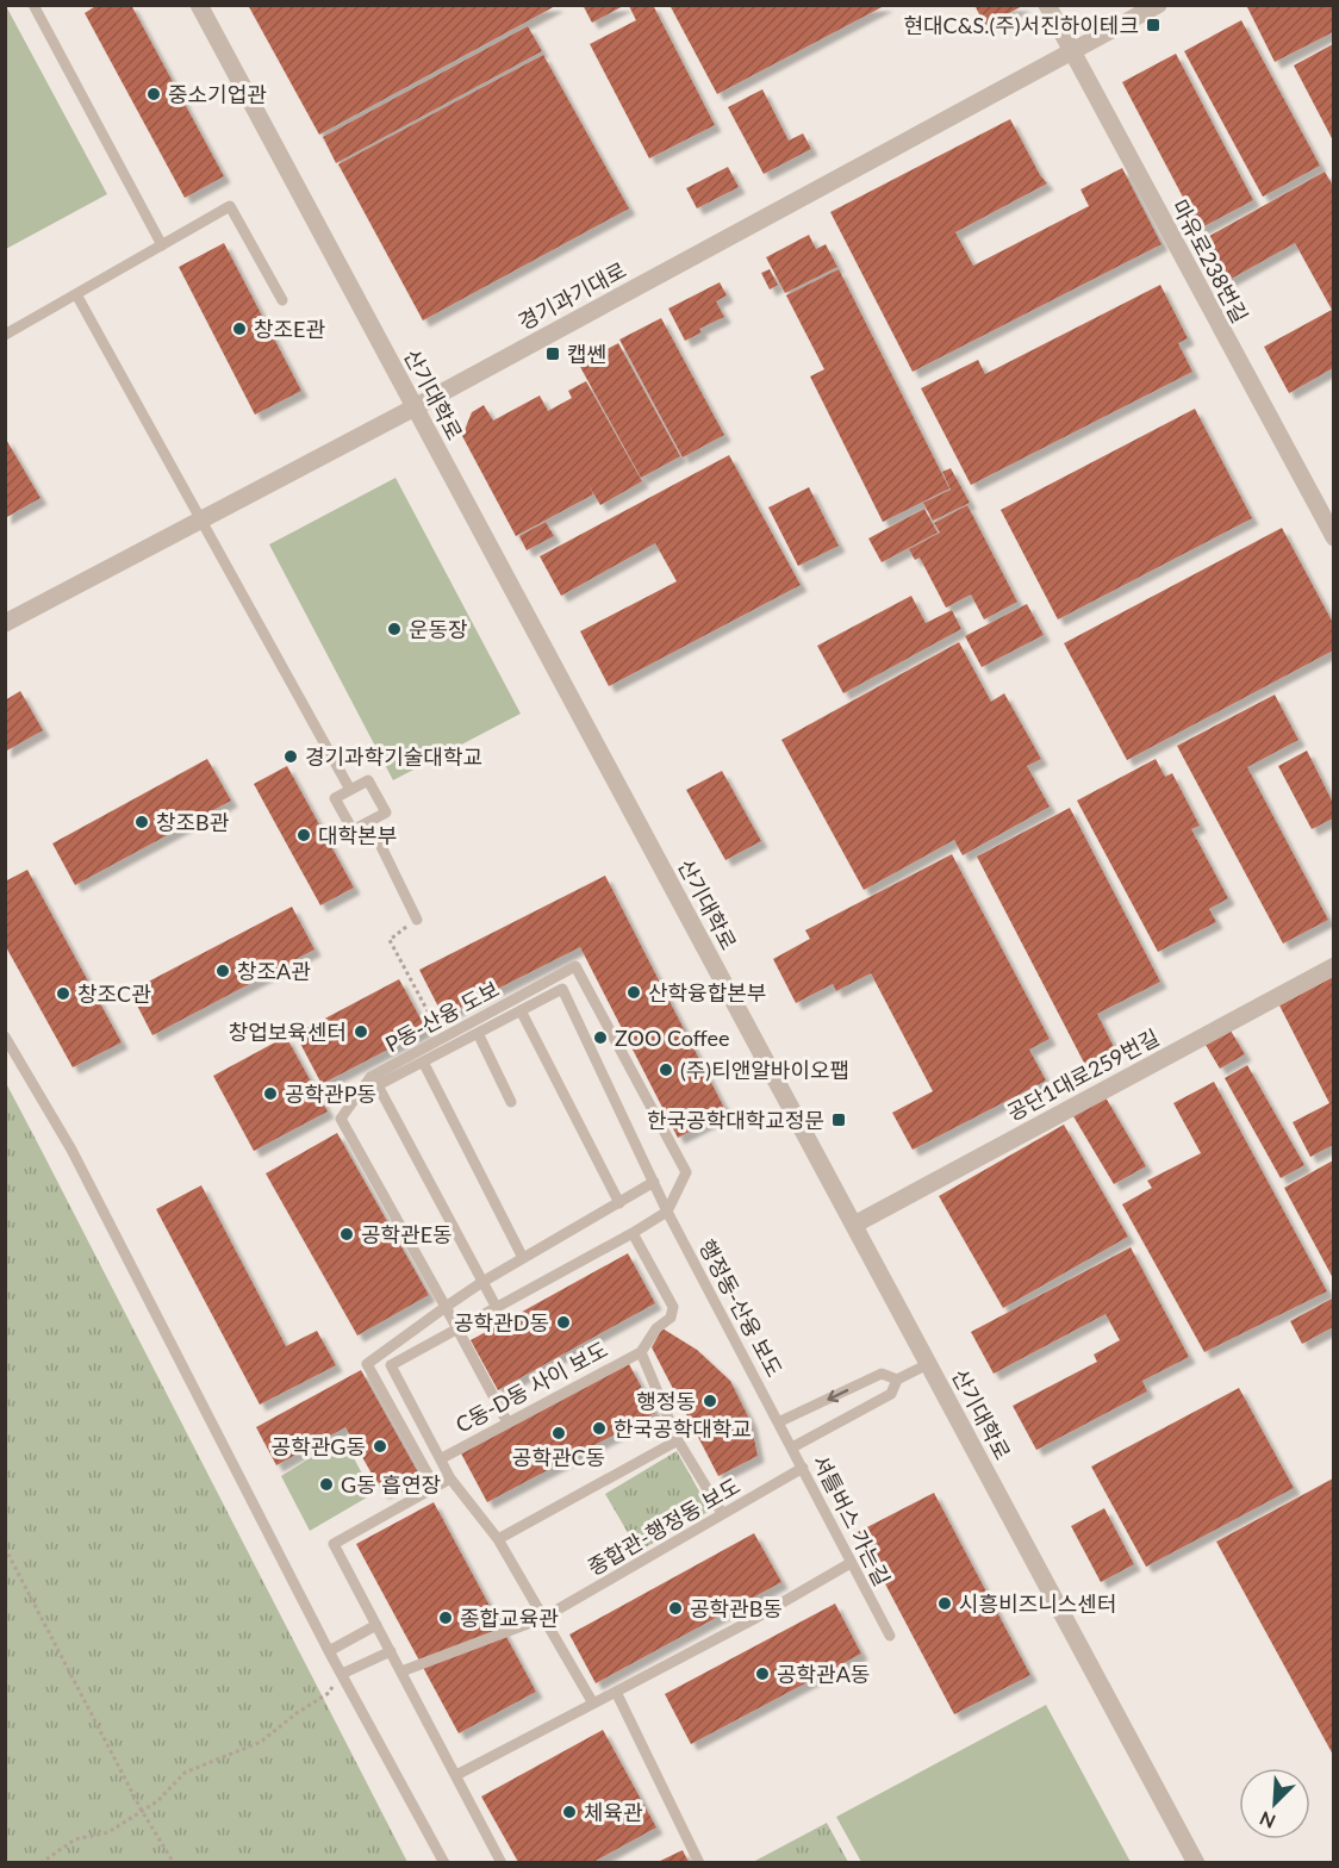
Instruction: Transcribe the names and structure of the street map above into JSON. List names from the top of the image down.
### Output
{
  "streets": {
    "street": [
      "마유로238번길",
      "경기과기대로",
      "산기대학로",
      "공단1대로259번길"
    ],
    "lane": [
      "P동-산융 도보",
      "행정동-산융 보도",
      "C동-D동 사이 보도",
      "셔틀버스 가는길",
      "종합관-행정동 보도"
    ]
  },
  "crossings": [
    ["마유로238번길", "경기과기대로"],
    ["경기과기대로", "산기대학로"],
    ["산기대학로", "공단1대로259번길"],
    ["P동-산융 도보", "행정동-산융 보도"],
    ["행정동-산융 보도", "셔틀버스 가는길"],
    ["셔틀버스 가는길", "종합관-행정동 보도"]
  ],
  "places": {
    "transit": ["현대C&S.(주)서진하이테크", "캡쎈", "한국공학대학교정문"],
    "other": [
      "중소기업관",
      "창조E관",
      "운동장",
      "경기과학기술대학교",
      "창조B관",
      "대학본부",
      "창조A관",
      "산학융합본부",
      "창조C관",
      "창업보육센터",
      "ZOO Coffee",
      "(주)티앤알바이오팹",
      "공학관P동",
      "공학관E동",
      "공학관D동",
      "행정동",
      "한국공학대학교",
      "공학관C동",
      "공학관G동",
      "G동 흡연장",
      "시흥비즈니스센터",
      "공학관B동",
      "종합교육관",
      "공학관A동",
      "체육관"
    ]
  },
  "north": "bottom left"
}
